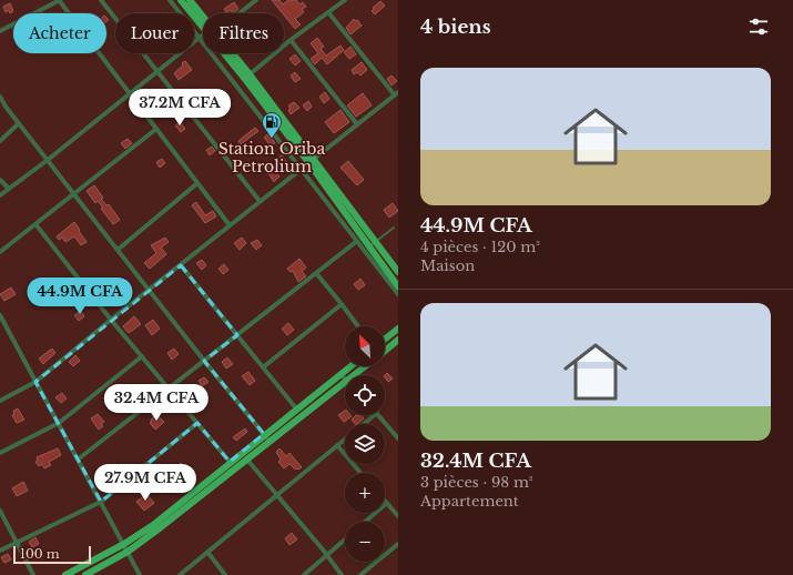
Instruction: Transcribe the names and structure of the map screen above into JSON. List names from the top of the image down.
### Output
{
  "places": {
    "fuel station": ["Station Oriba Petrolium"]
  },
  "scale_bar": "100 m",
  "north": "top left",
  "page": {
    "heading": "4 biens",
    "chip": ["Acheter", "Louer", "Filtres"],
    "list": [
      {
        "name": "44.9M CFA",
        "note": "4 pièces · 120 m² · Maison"
      },
      {
        "name": "32.4M CFA",
        "note": "3 pièces · 98 m² · Appartement"
      }
    ],
    "price": [
      "37.2M CFA",
      "44.9M CFA",
      "32.4M CFA",
      "27.9M CFA"
    ],
    "map_buttons": ["+", "−"],
    "scale": "100 m"
  }
}
